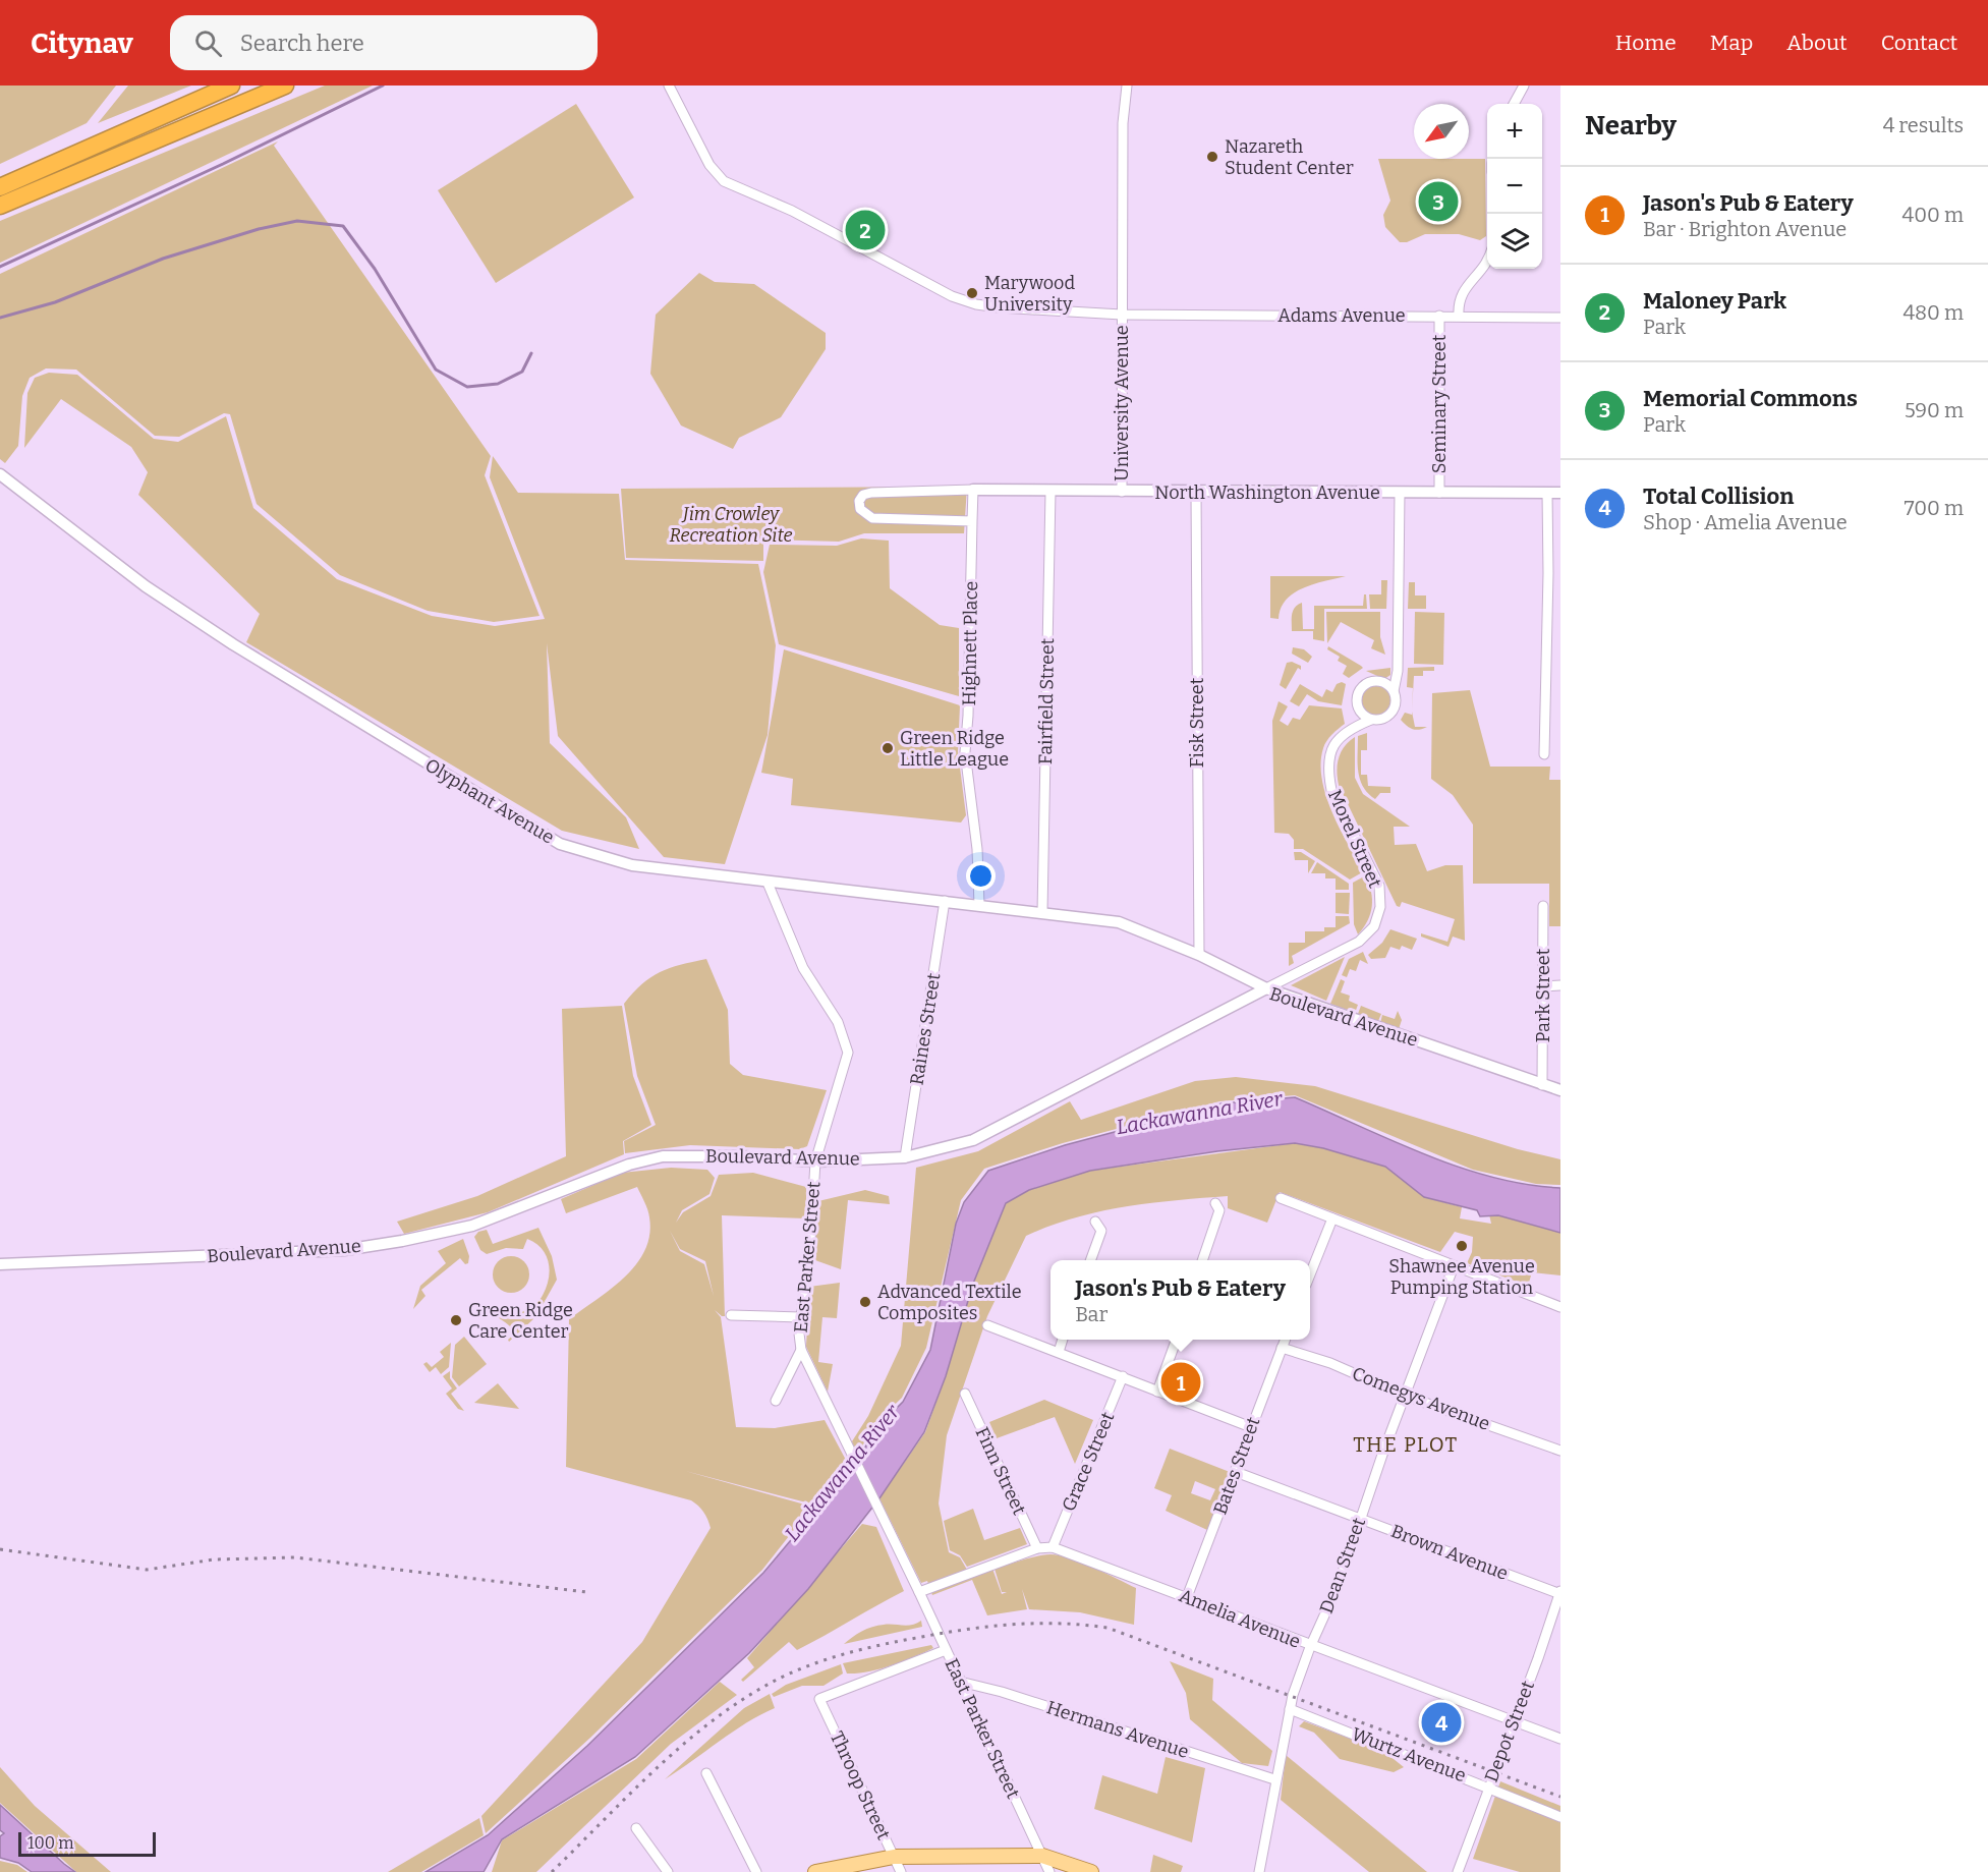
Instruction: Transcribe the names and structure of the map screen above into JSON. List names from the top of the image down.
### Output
{
  "streets": {
    "street": [
      "Adams Avenue",
      "University Avenue",
      "Seminary Street",
      "North Washington Avenue",
      "Highnett Place",
      "Fairfield Street",
      "Fisk Street",
      "Olyphant Avenue",
      "Morel Street",
      "Park Street",
      "Boulevard Avenue",
      "Raines Street",
      "East Parker Street",
      "Comegys Avenue",
      "Grace Street",
      "Bates Street",
      "Finn Street",
      "Brown Avenue",
      "Dean Street",
      "Amelia Avenue",
      "Hermans Avenue",
      "Depot Street",
      "Wurtz Avenue",
      "Throop Street"
    ]
  },
  "crossings": [
    ["Adams Avenue", "University Avenue"],
    ["Adams Avenue", "Seminary Street"],
    ["University Avenue", "North Washington Avenue"],
    ["Seminary Street", "North Washington Avenue"],
    ["North Washington Avenue", "Highnett Place"],
    ["North Washington Avenue", "Fairfield Street"],
    ["North Washington Avenue", "Fisk Street"],
    ["North Washington Avenue", "Morel Street"],
    ["Highnett Place", "Olyphant Avenue"],
    ["Fairfield Street", "Olyphant Avenue"],
    ["Fisk Street", "Olyphant Avenue"],
    ["Olyphant Avenue", "Morel Street"],
    ["Olyphant Avenue", "Boulevard Avenue"],
    ["Olyphant Avenue", "Raines Street"],
    ["Olyphant Avenue", "East Parker Street"],
    ["Morel Street", "Boulevard Avenue"],
    ["Park Street", "Boulevard Avenue"],
    ["Boulevard Avenue", "Raines Street"],
    ["Boulevard Avenue", "East Parker Street"],
    ["East Parker Street", "Amelia Avenue"],
    ["East Parker Street", "Hermans Avenue"],
    ["East Parker Street", "Throop Street"],
    ["Comegys Avenue", "Bates Street"],
    ["Comegys Avenue", "Dean Street"],
    ["Grace Street", "Amelia Avenue"],
    ["Bates Street", "Brown Avenue"],
    ["Bates Street", "Amelia Avenue"],
    ["Finn Street", "Amelia Avenue"],
    ["Brown Avenue", "Dean Street"],
    ["Brown Avenue", "Depot Street"],
    ["Dean Street", "Amelia Avenue"],
    ["Dean Street", "Hermans Avenue"],
    ["Dean Street", "Wurtz Avenue"],
    ["Amelia Avenue", "Depot Street"],
    ["Depot Street", "Wurtz Avenue"]
  ],
  "districts": ["THE PLOT"],
  "water": ["Lackawanna River"],
  "parks": ["Jim Crowley Recreation Site"],
  "places": [
    "Nazareth Student Center",
    "Marywood University",
    "Green Ridge Little League",
    "Shawnee Avenue Pumping Station",
    "Advanced Textile Composites",
    "Green Ridge Care Center"
  ],
  "scale_bar": "100 m",
  "north": "bottom left",
  "page": {
    "header": "Citynav",
    "search": "Search here",
    "nav": [
      "Home",
      "Map",
      "About",
      "Contact"
    ],
    "heading": ["Nearby", "4 results"],
    "map_buttons": ["+", "−"],
    "list": [
      {
        "mark": "1",
        "name": "Jason's Pub & Eatery",
        "note": "Bar · Brighton Avenue",
        "value": "400 m"
      },
      {
        "mark": "2",
        "name": "Maloney Park",
        "note": "Park",
        "value": "480 m"
      },
      {
        "mark": "3",
        "name": "Memorial Commons",
        "note": "Park",
        "value": "590 m"
      },
      {
        "mark": "4",
        "name": "Total Collision",
        "note": "Shop · Amelia Avenue",
        "value": "700 m"
      }
    ],
    "pins": [
      "3",
      "2",
      "1",
      "4"
    ],
    "popup": ["Jason's Pub & Eatery", "Bar"],
    "scale": "100 m"
  }
}
